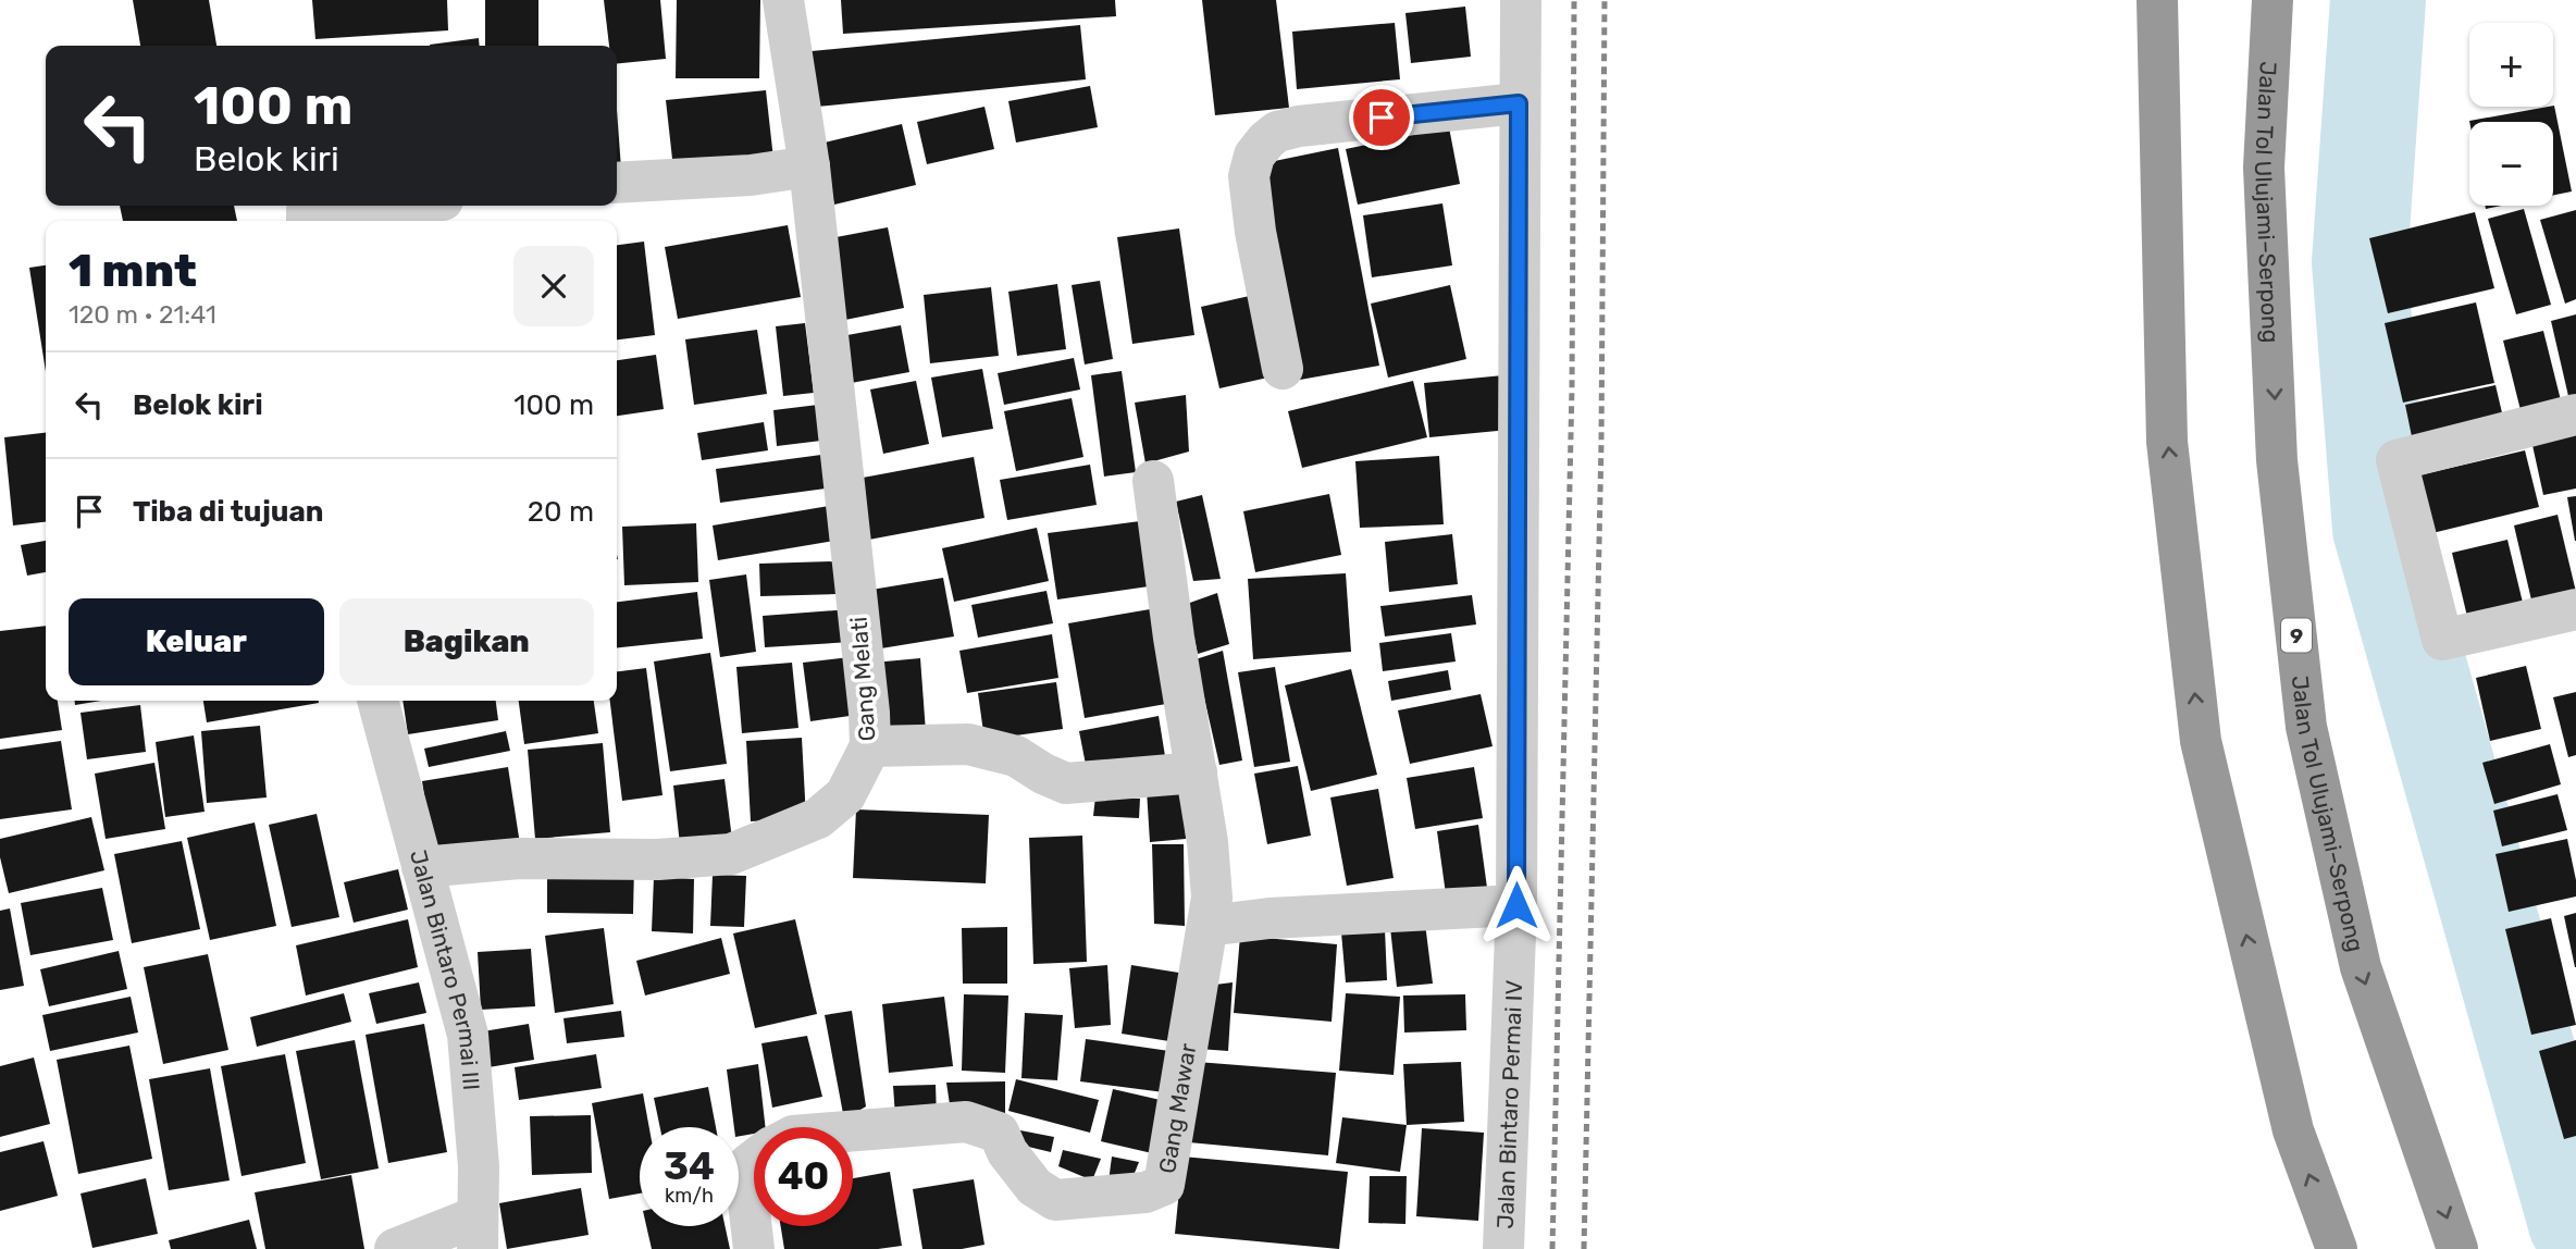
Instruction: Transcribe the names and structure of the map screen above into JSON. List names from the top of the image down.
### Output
{
  "streets": {
    "highway": ["Jalan Tol Ulujami–Serpong", "9"],
    "street": [
      "Gang Melati",
      "Jalan Bintaro Permai III",
      "Jalan Bintaro Permai IV",
      "Gang Mawar"
    ]
  },
  "crossings": [
    ["Gang Melati", "Jalan Bintaro Permai III"]
  ],
  "page": {
    "map_buttons": ["+", "−"],
    "turn": ["100 m", "Belok kiri"],
    "heading": ["1 mnt", "120 m · 21:41"],
    "list": [
      {
        "name": "Belok kiri",
        "value": "100 m"
      },
      {
        "name": "Tiba di tujuan",
        "value": "20 m"
      }
    ],
    "buttons": ["Keluar", "Bagikan"],
    "speed": "34 km/h",
    "limit": "40"
  }
}
